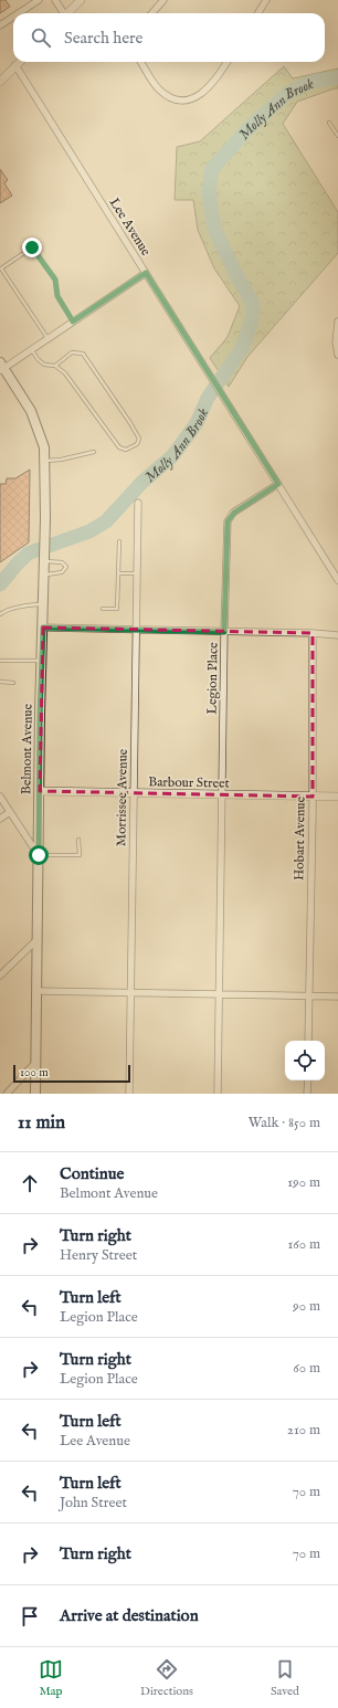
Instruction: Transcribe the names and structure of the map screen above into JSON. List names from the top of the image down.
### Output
{
  "streets": {
    "main road": ["Belmont Avenue"],
    "street": [
      "Lee Avenue",
      "Legion Place",
      "Barbour Street",
      "Morrissee Avenue",
      "Hobart Avenue"
    ]
  },
  "crossings": [
    ["Lee Avenue", "Legion Place"],
    ["Legion Place", "Barbour Street"],
    ["Belmont Avenue", "Barbour Street"],
    ["Barbour Street", "Morrissee Avenue"],
    ["Barbour Street", "Hobart Avenue"]
  ],
  "water": ["Molly Ann Brook"],
  "scale_bar": "100 m",
  "page": {
    "search": "Search here",
    "scale": "100 m",
    "heading": ["11 min", "Walk · 850 m"],
    "list": [
      ["Continue", "Belmont Avenue", "190 m"],
      ["Turn right", "Henry Street", "160 m"],
      ["Turn left", "Legion Place", "90 m"],
      ["Turn right", "Legion Place", "60 m"],
      ["Turn left", "Lee Avenue", "210 m"],
      ["Turn left", "John Street", "70 m"],
      ["Turn right", "70 m"],
      "Arrive at destination"
    ],
    "nav": ["Map", "Directions", "Saved"]
  }
}
